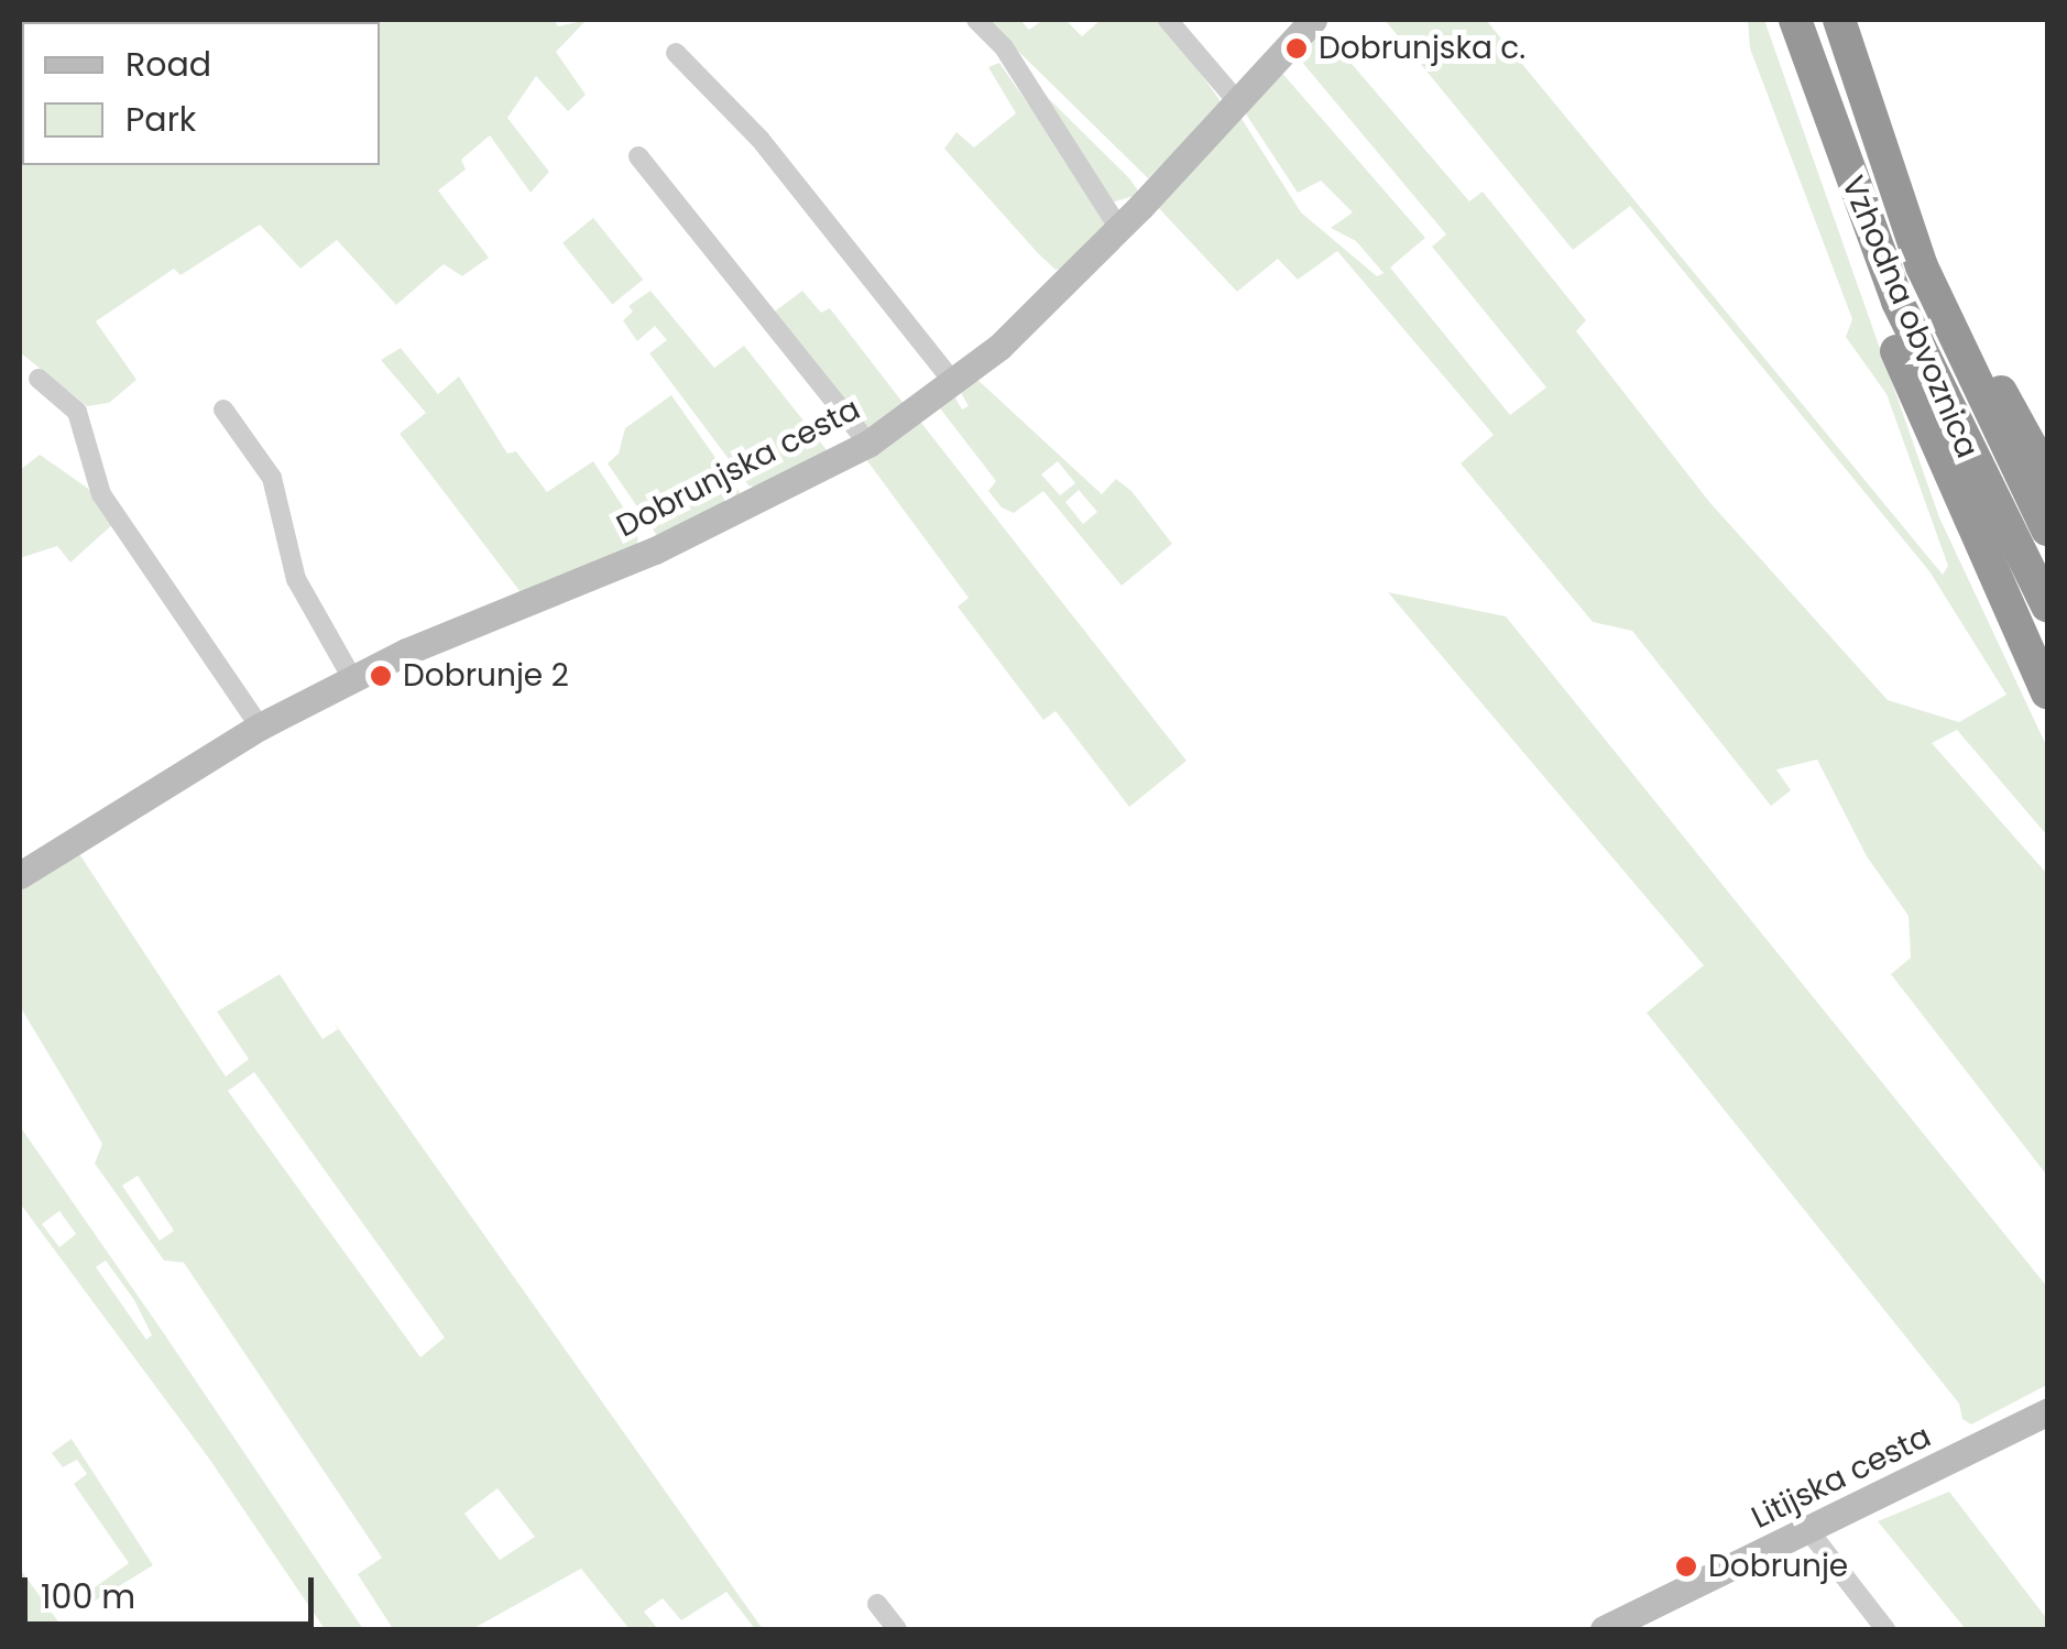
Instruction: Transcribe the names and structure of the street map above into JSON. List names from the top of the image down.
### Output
{
  "streets": {
    "highway": ["Vzhodna obvoznica"],
    "street": ["Dobrunjska cesta", "Litijska cesta"]
  },
  "places": ["Dobrunjska c.", "Dobrunje 2", "Dobrunje"],
  "legend": ["Road", "Park"],
  "scale_bar": "100 m"
}
